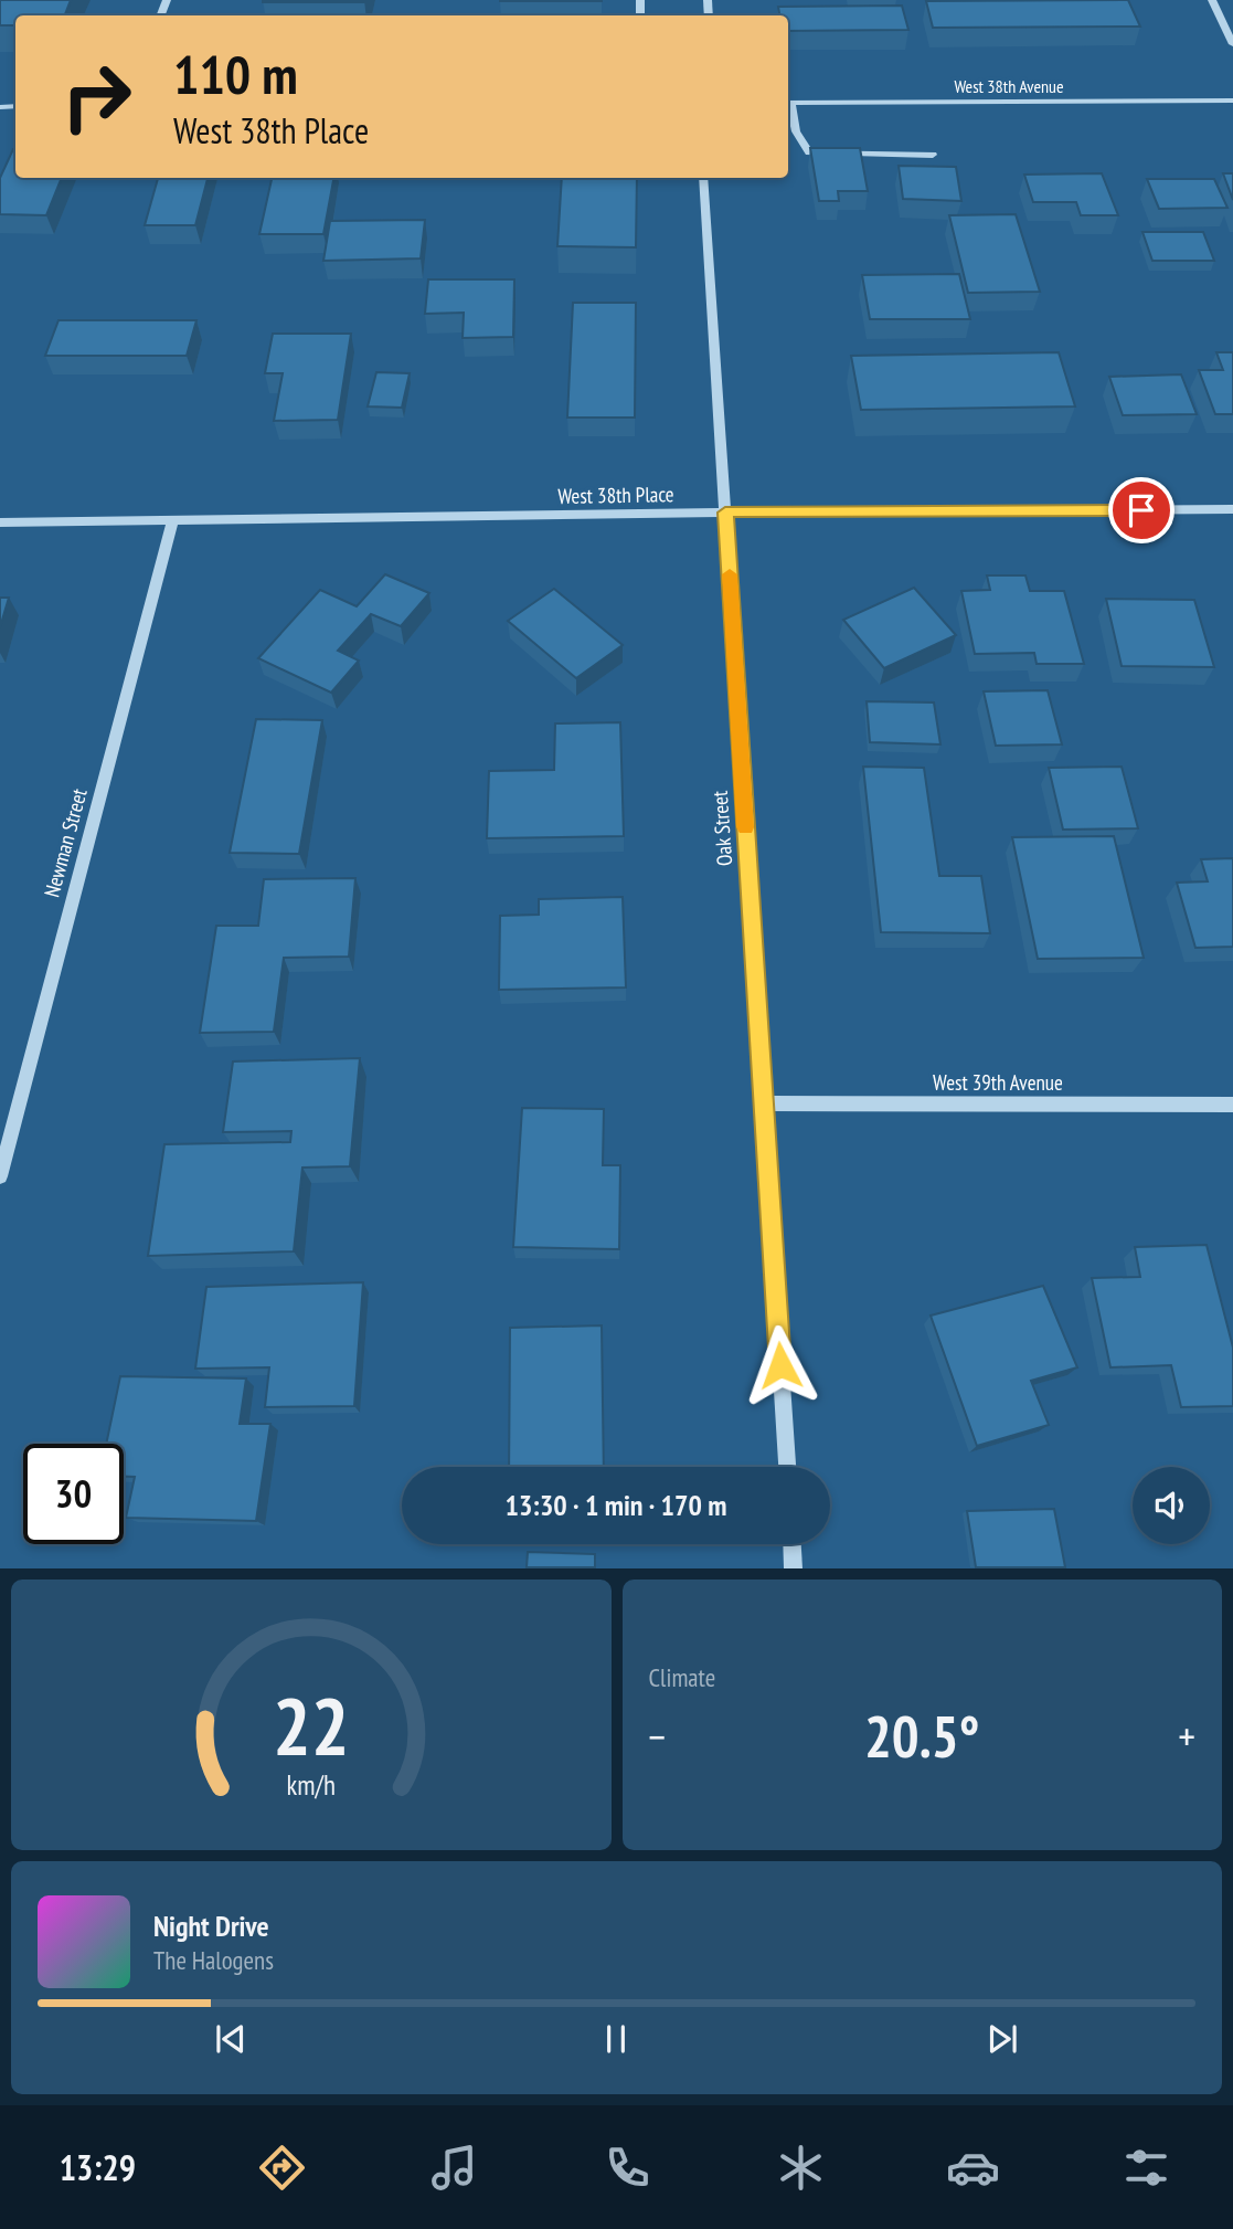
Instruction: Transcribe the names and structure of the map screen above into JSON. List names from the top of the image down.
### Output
{
  "streets": {
    "street": [
      "West 38th Avenue",
      "West 38th Place",
      "Oak Street",
      "Newman Street",
      "West 39th Avenue"
    ]
  },
  "crossings": [
    ["West 38th Place", "Oak Street"],
    ["West 38th Place", "Newman Street"],
    ["Oak Street", "West 39th Avenue"]
  ],
  "page": {
    "turn": ["110 m", "West 38th Place"],
    "limit": "30",
    "trip": "13:30 · 1 min · 170 m",
    "tile": "Climate",
    "heat": ["−", "20.5°", "+"],
    "song": ["Night Drive", "The Halogens"],
    "tabs": "13:29",
    "gauge": ["22", "km/h"]
  }
}
